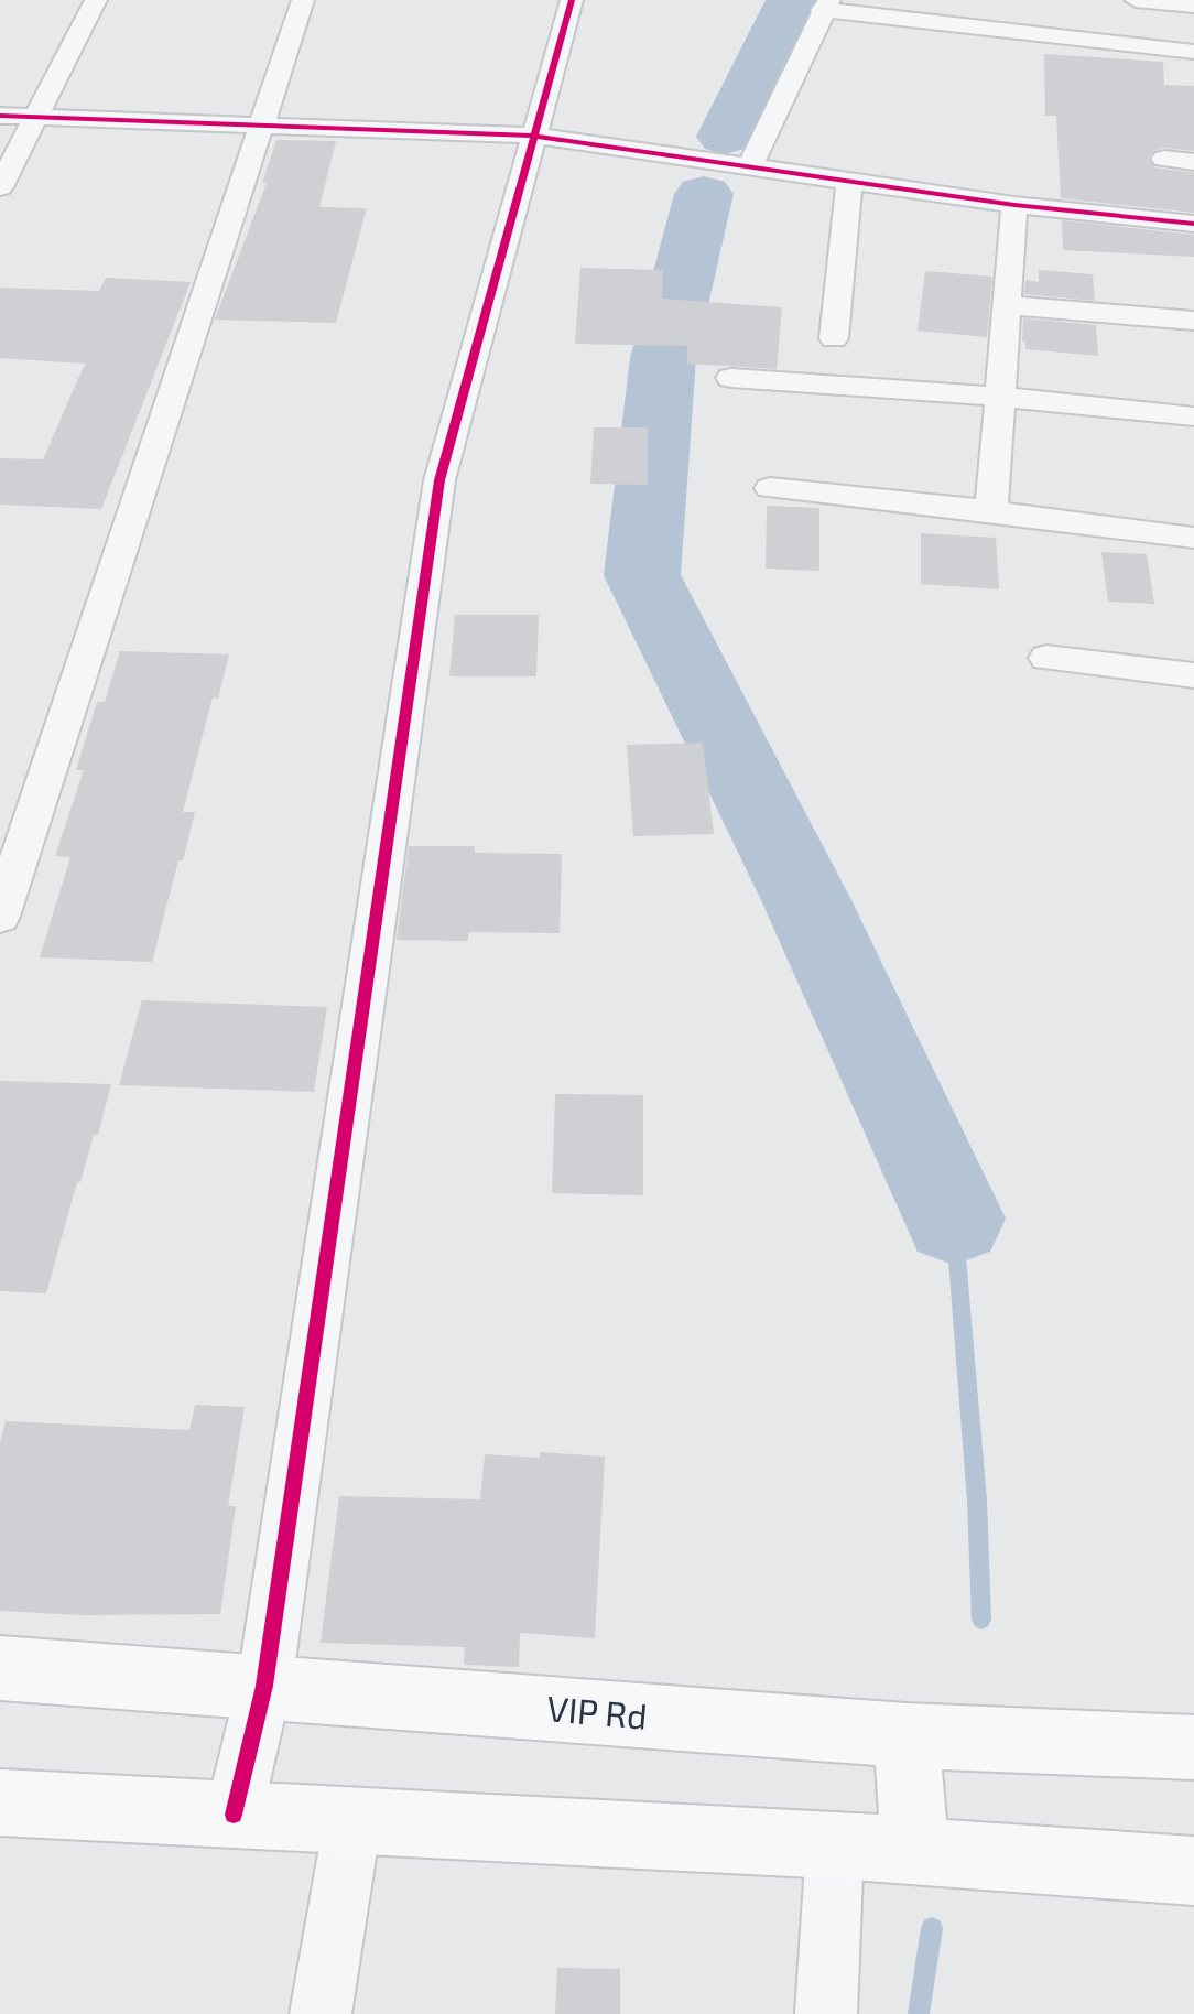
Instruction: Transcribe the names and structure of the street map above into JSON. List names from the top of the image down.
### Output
{
  "streets": {
    "street": ["VIP Rd"]
  }
}
